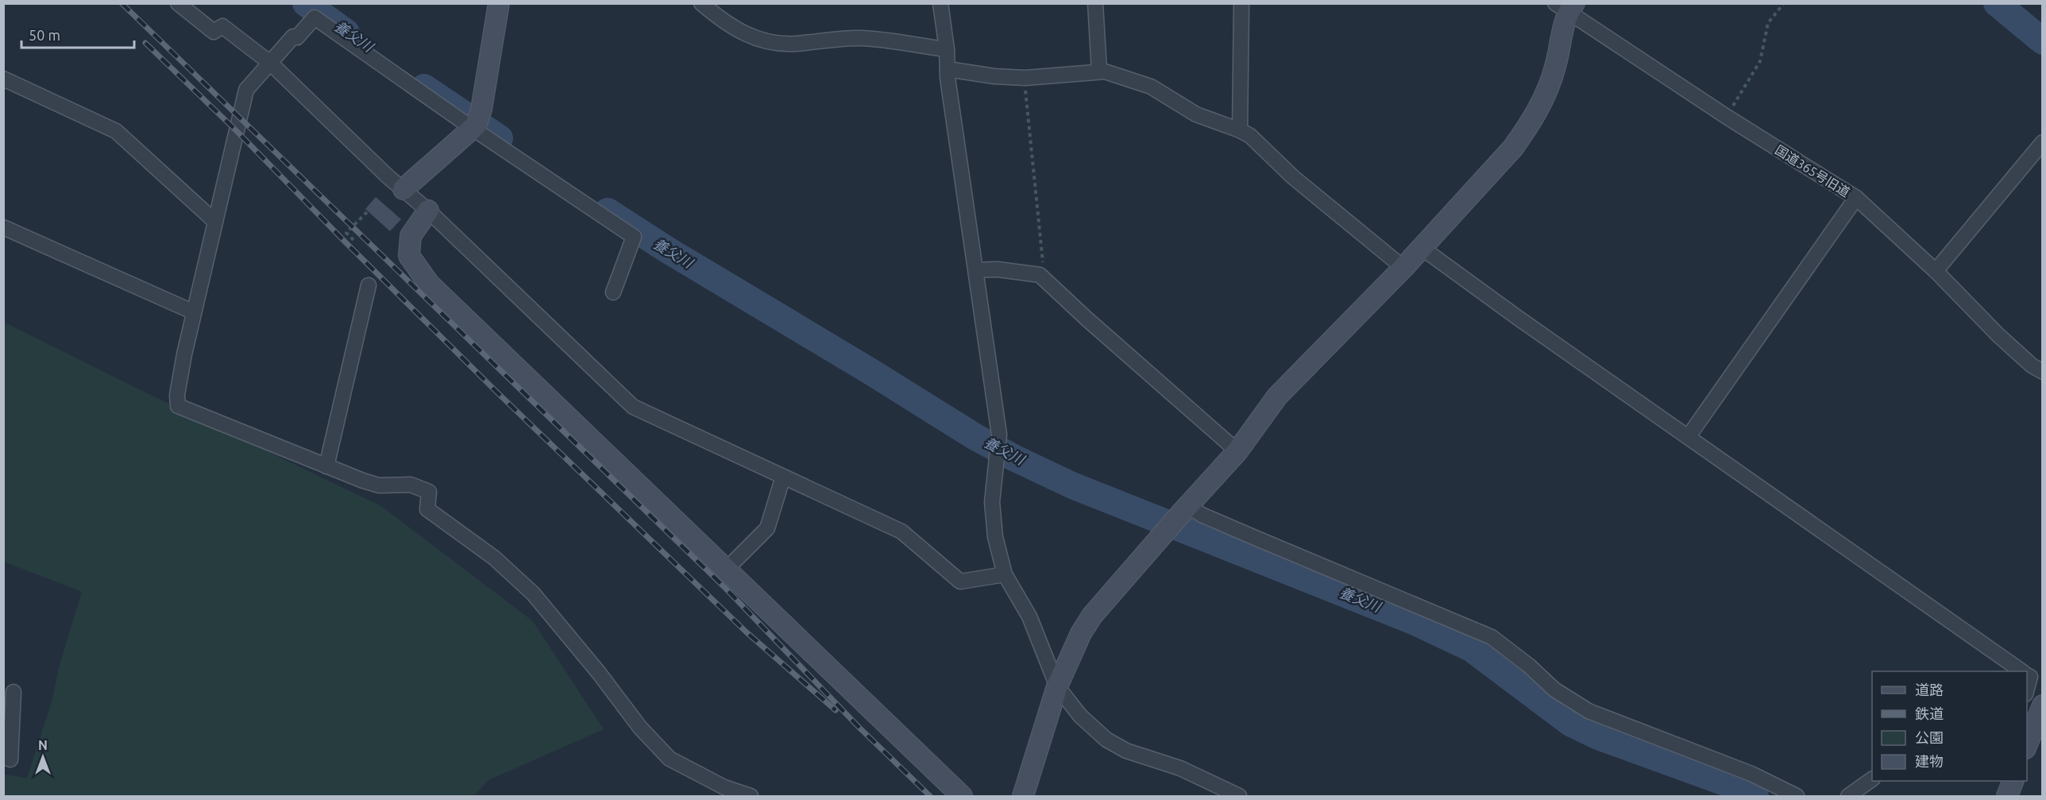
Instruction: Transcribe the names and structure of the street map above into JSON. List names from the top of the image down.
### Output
{
  "streets": {
    "street": ["国道365号旧道"]
  },
  "water": ["養父川"],
  "legend": [
    "道路",
    "鉄道",
    "公園",
    "建物"
  ],
  "scale_bar": "50 m",
  "north": "top"
}
